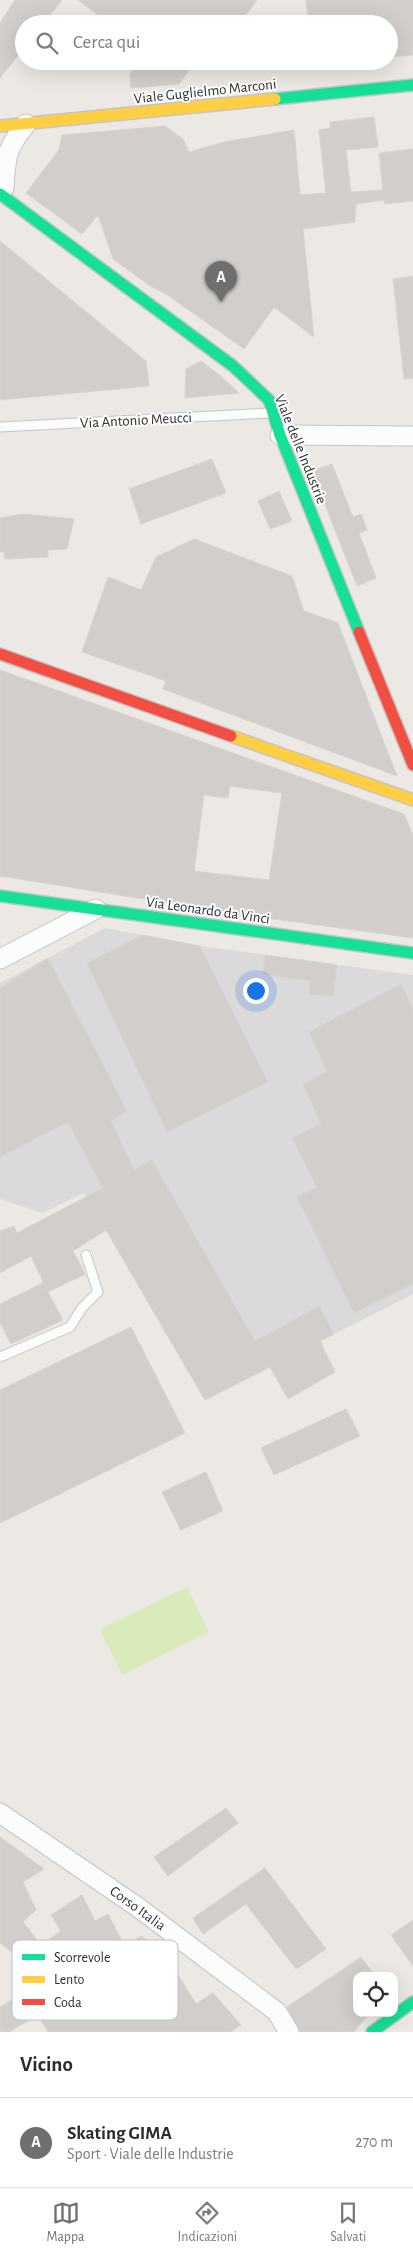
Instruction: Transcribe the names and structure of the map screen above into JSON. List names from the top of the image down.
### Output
{
  "streets": {
    "street": [
      "Viale Guglielmo Marconi",
      "Viale delle Industrie",
      "Via Leonardo da Vinci",
      "Corso Italia"
    ],
    "lane": ["Via Antonio Meucci"]
  },
  "crossings": [
    ["Via Antonio Meucci", "Viale delle Industrie"]
  ],
  "legend": ["Scorrevole", "Lento", "Coda"],
  "page": {
    "search": "Cerca qui",
    "pins": "A",
    "heading": "Vicino",
    "list": [
      {
        "mark": "A",
        "name": "Skating GIMA",
        "note": "Sport · Viale delle Industrie",
        "value": "270 m"
      }
    ],
    "nav": ["Mappa", "Indicazioni", "Salvati"]
  }
}
